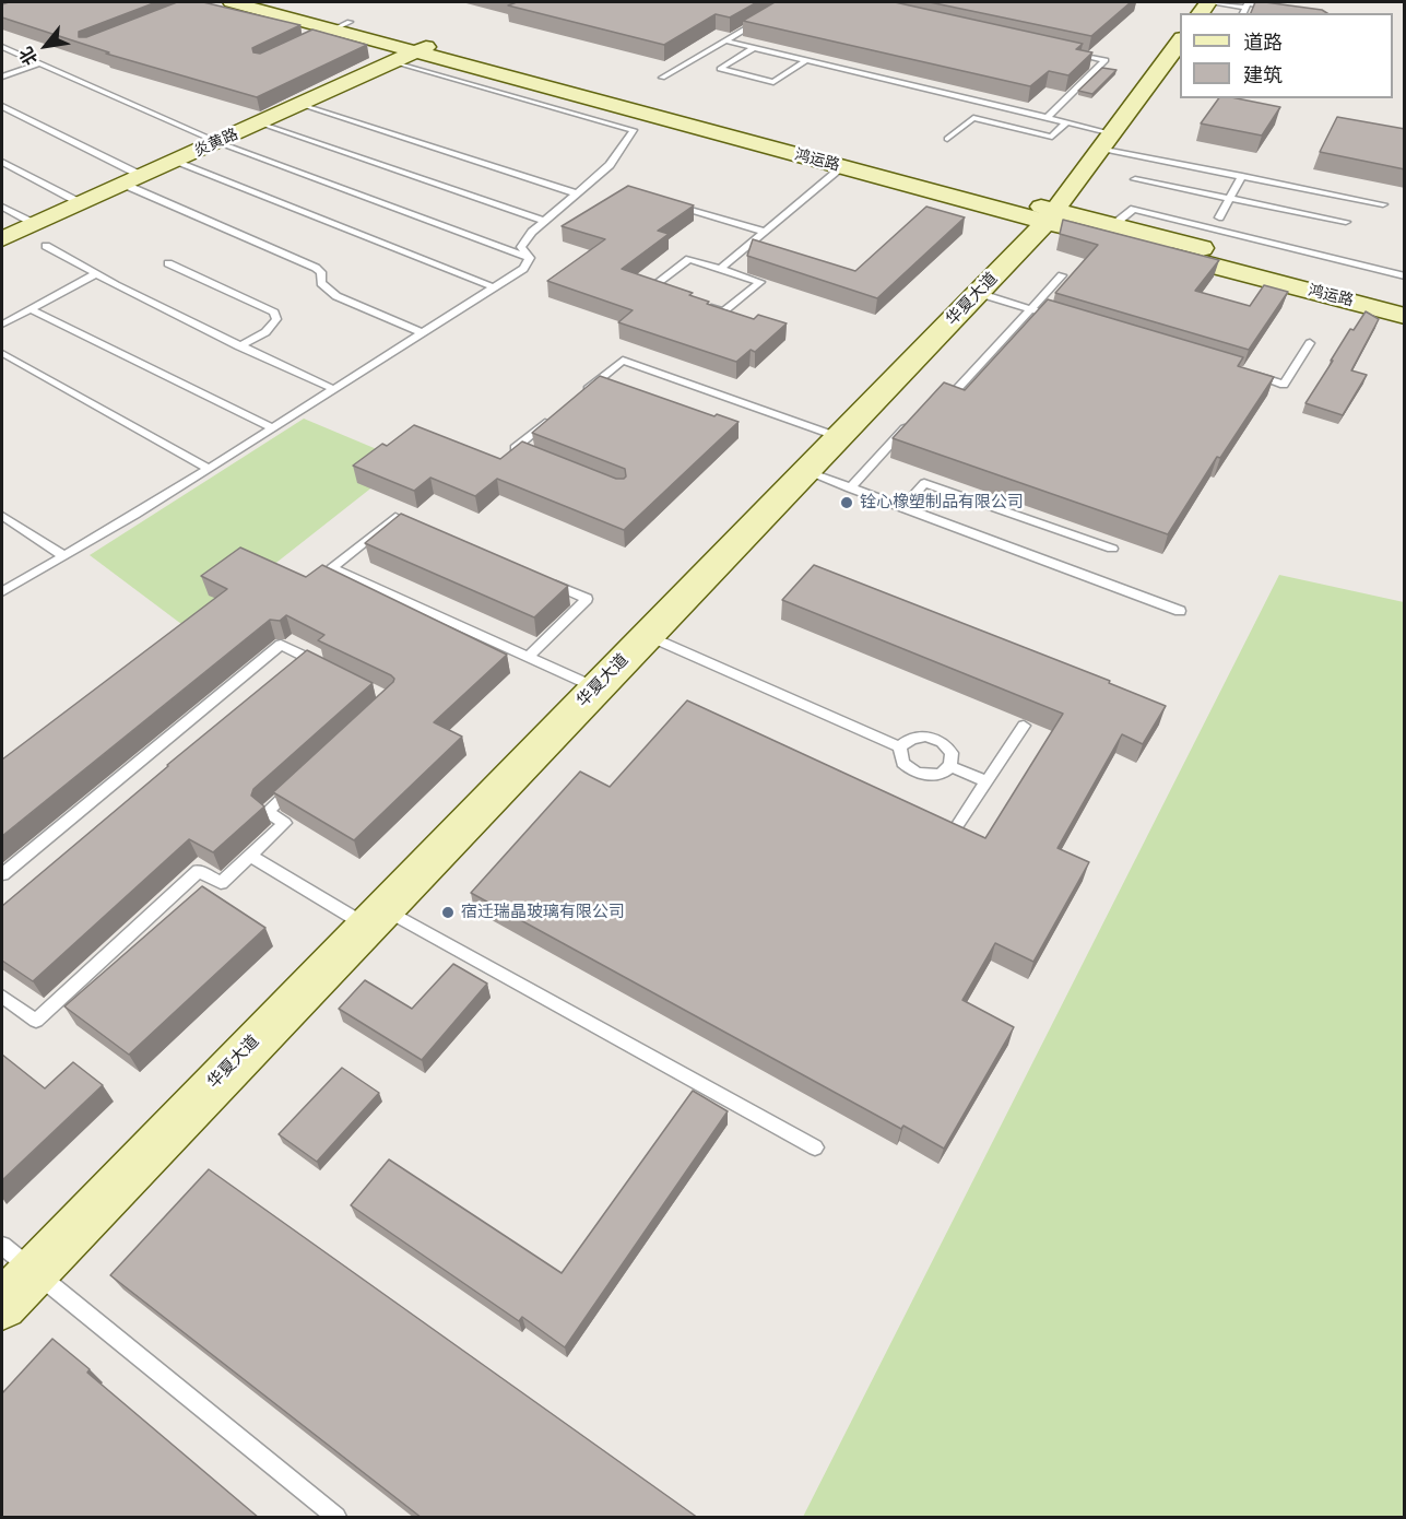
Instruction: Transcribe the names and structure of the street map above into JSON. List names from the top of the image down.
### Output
{
  "streets": {
    "street": ["炎黄路", "鸿运路", "华夏大道"]
  },
  "crossings": [
    ["炎黄路", "鸿运路"],
    ["鸿运路", "华夏大道"]
  ],
  "places": ["铨心橡塑制品有限公司", "宿迁瑞晶玻璃有限公司"],
  "legend": ["道路", "建筑"],
  "north": "bottom left"
}
